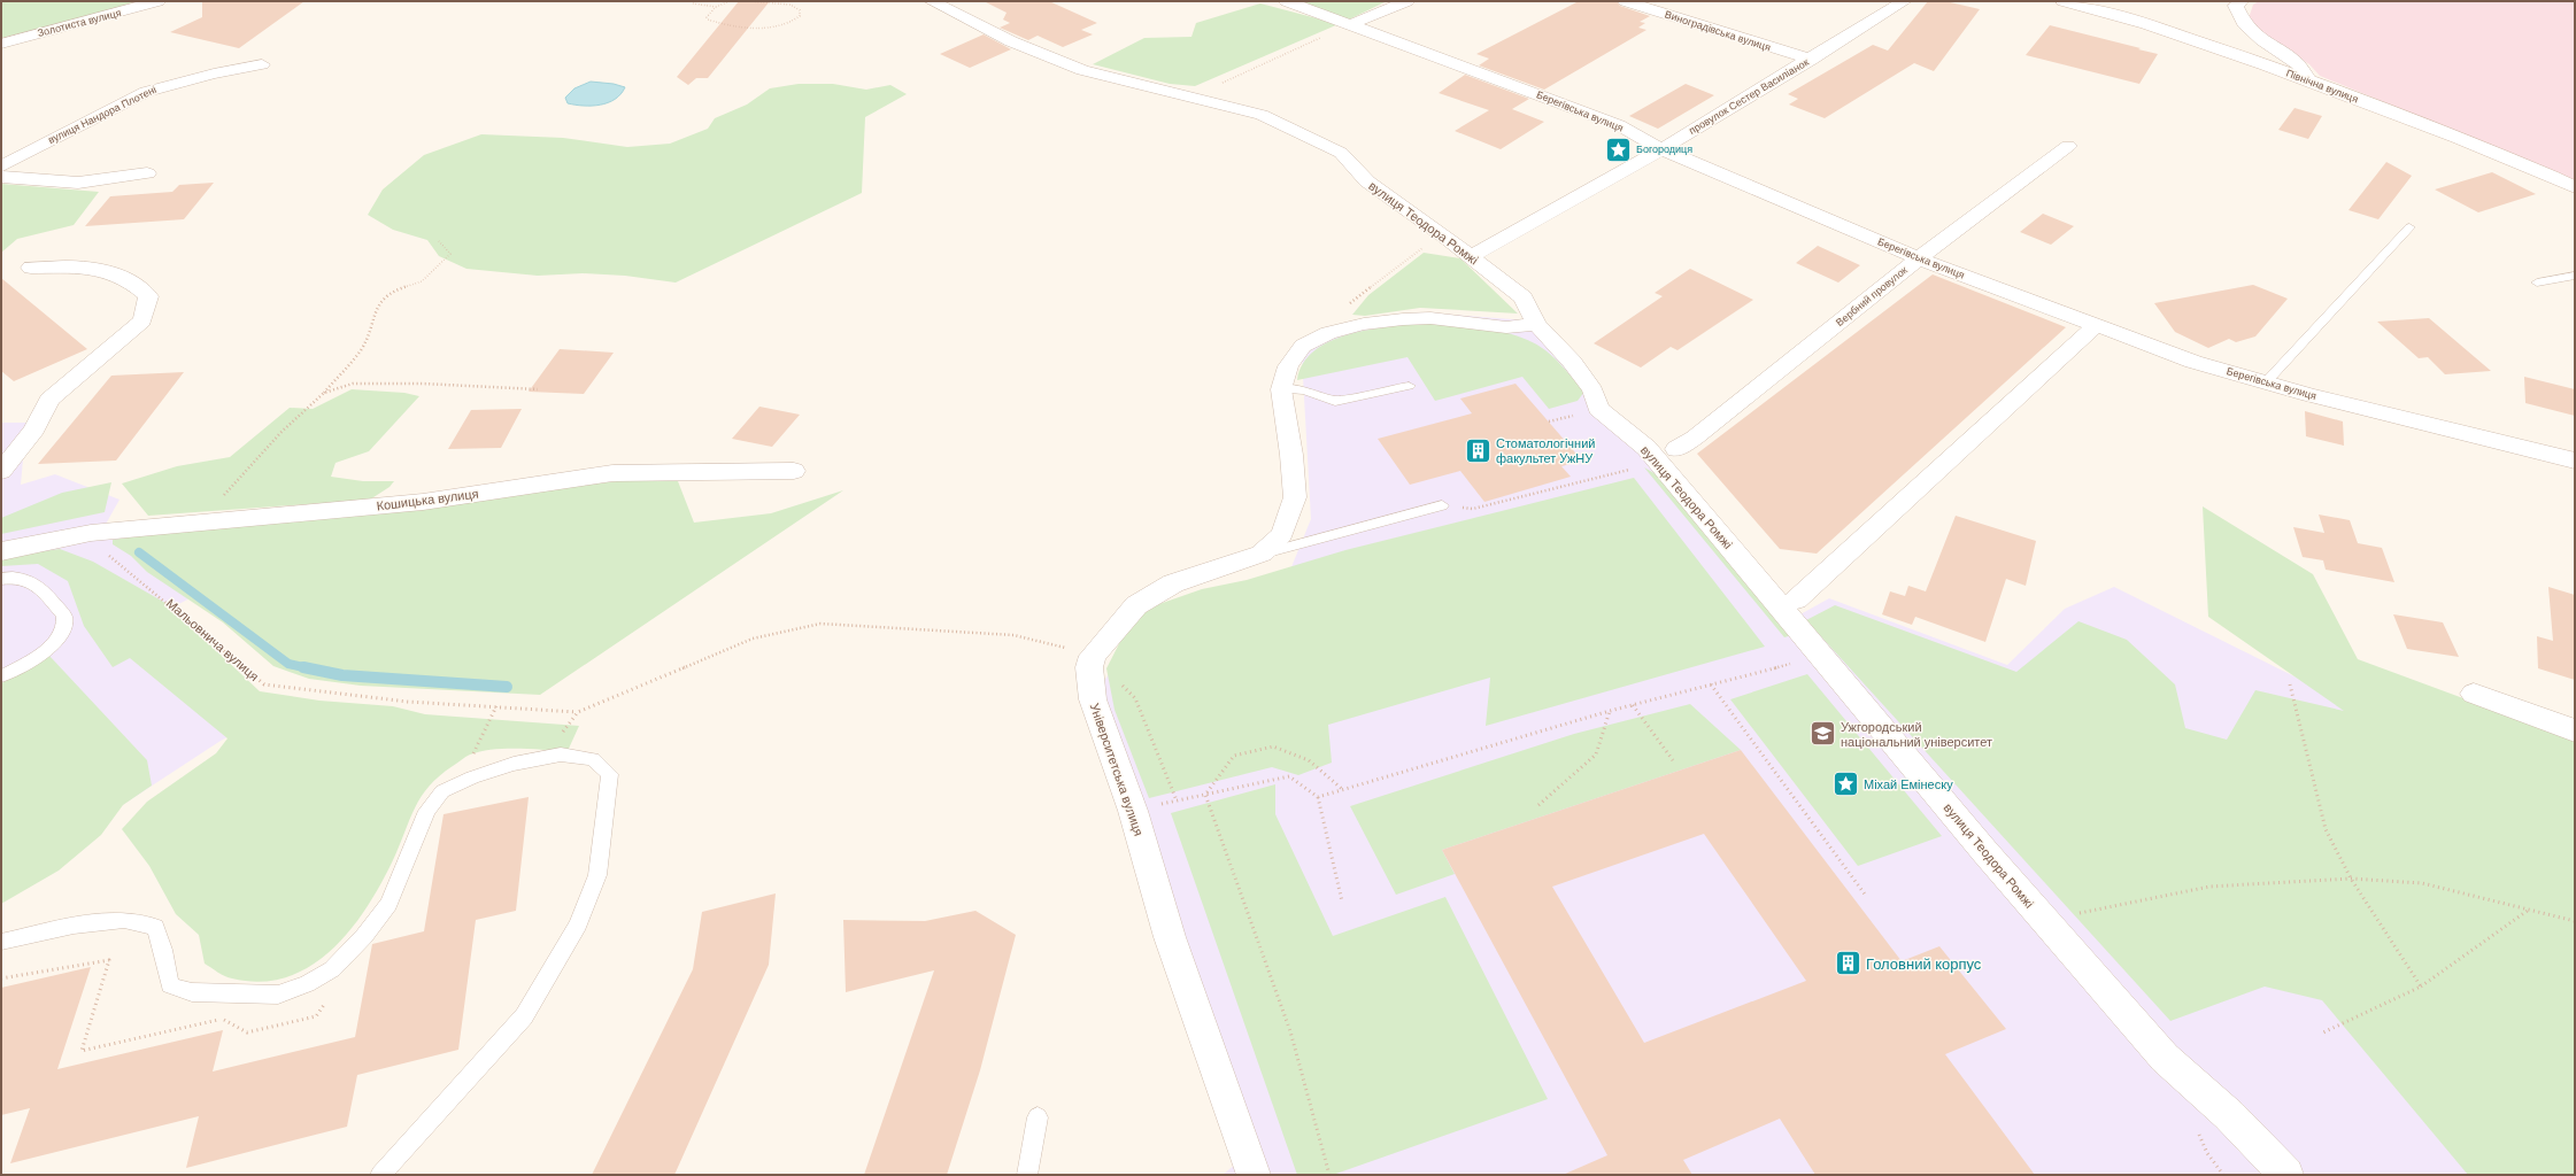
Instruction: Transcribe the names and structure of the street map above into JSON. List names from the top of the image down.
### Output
{
  "streets": {
    "street": [
      "Золотиста вулиця",
      "Виноградівська вулиця",
      "Північна вулиця",
      "провулок Сестер Василіанок",
      "Берегівська вулиця",
      "вулиця Нандора Плотені",
      "вулиця Теодора Ромжі",
      "Вербний провулок",
      "Кошицька вулиця",
      "Університетська вулиця"
    ],
    "path": ["Мальовнича вулиця"]
  },
  "crossings": [
    ["Виноградівська вулиця", "провулок Сестер Василіанок"],
    ["провулок Сестер Василіанок", "Берегівська вулиця"],
    ["провулок Сестер Василіанок", "вулиця Теодора Ромжі"],
    ["Берегівська вулиця", "Вербний провулок"],
    ["Кошицька вулиця", "Мальовнича вулиця"],
    ["Мальовнича вулиця", "Університетська вулиця"]
  ],
  "places": {
    "place": ["Богородиця", "Міхай Емінеску"],
    "building": ["Стоматологічний факультет УжНУ", "Головний корпус"],
    "school or university": ["Ужгородський національний університет"]
  }
}
